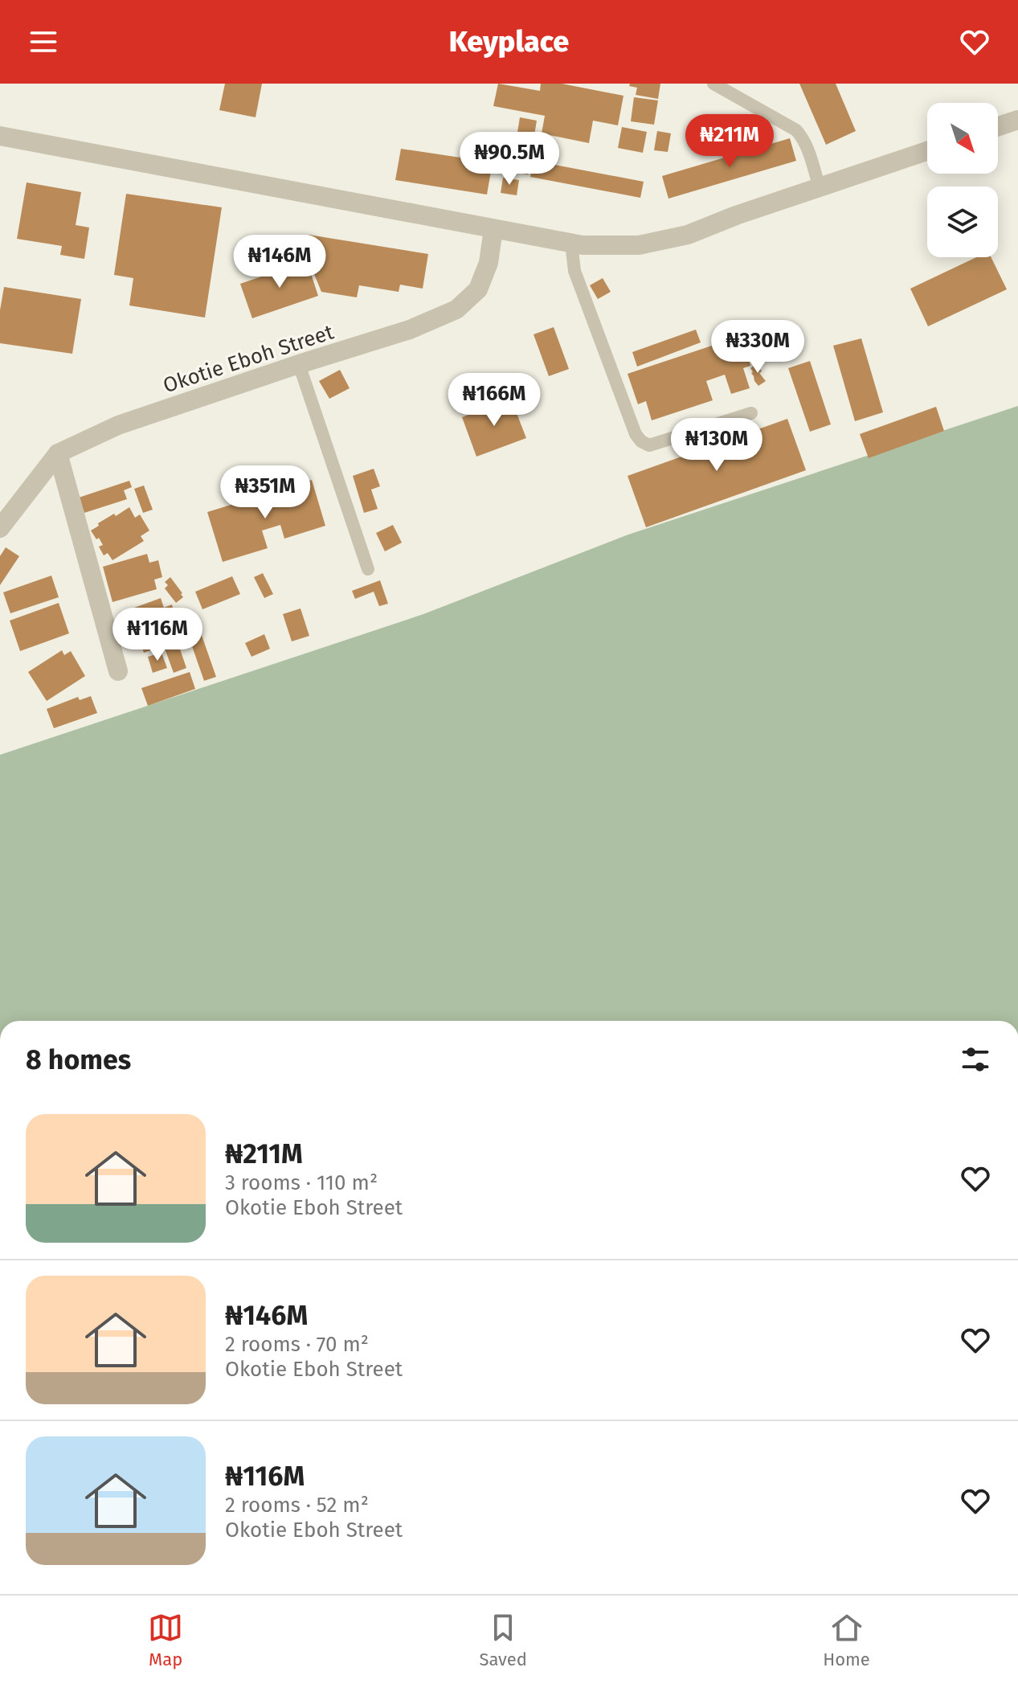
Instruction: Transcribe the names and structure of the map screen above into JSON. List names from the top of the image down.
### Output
{
  "streets": {
    "street": ["Okotie Eboh Street"]
  },
  "north": "bottom right",
  "page": {
    "header": "Keyplace",
    "price": [
      "₦211M",
      "₦90.5M",
      "₦146M",
      "₦330M",
      "₦166M",
      "₦130M",
      "₦351M",
      "₦116M"
    ],
    "heading": "8 homes",
    "list": [
      {
        "name": "₦211M",
        "note": "3 rooms · 110 m² · Okotie Eboh Street"
      },
      {
        "name": "₦146M",
        "note": "2 rooms · 70 m² · Okotie Eboh Street"
      },
      {
        "name": "₦116M",
        "note": "2 rooms · 52 m² · Okotie Eboh Street"
      }
    ],
    "tabs": ["Map", "Saved", "Home"]
  }
}
